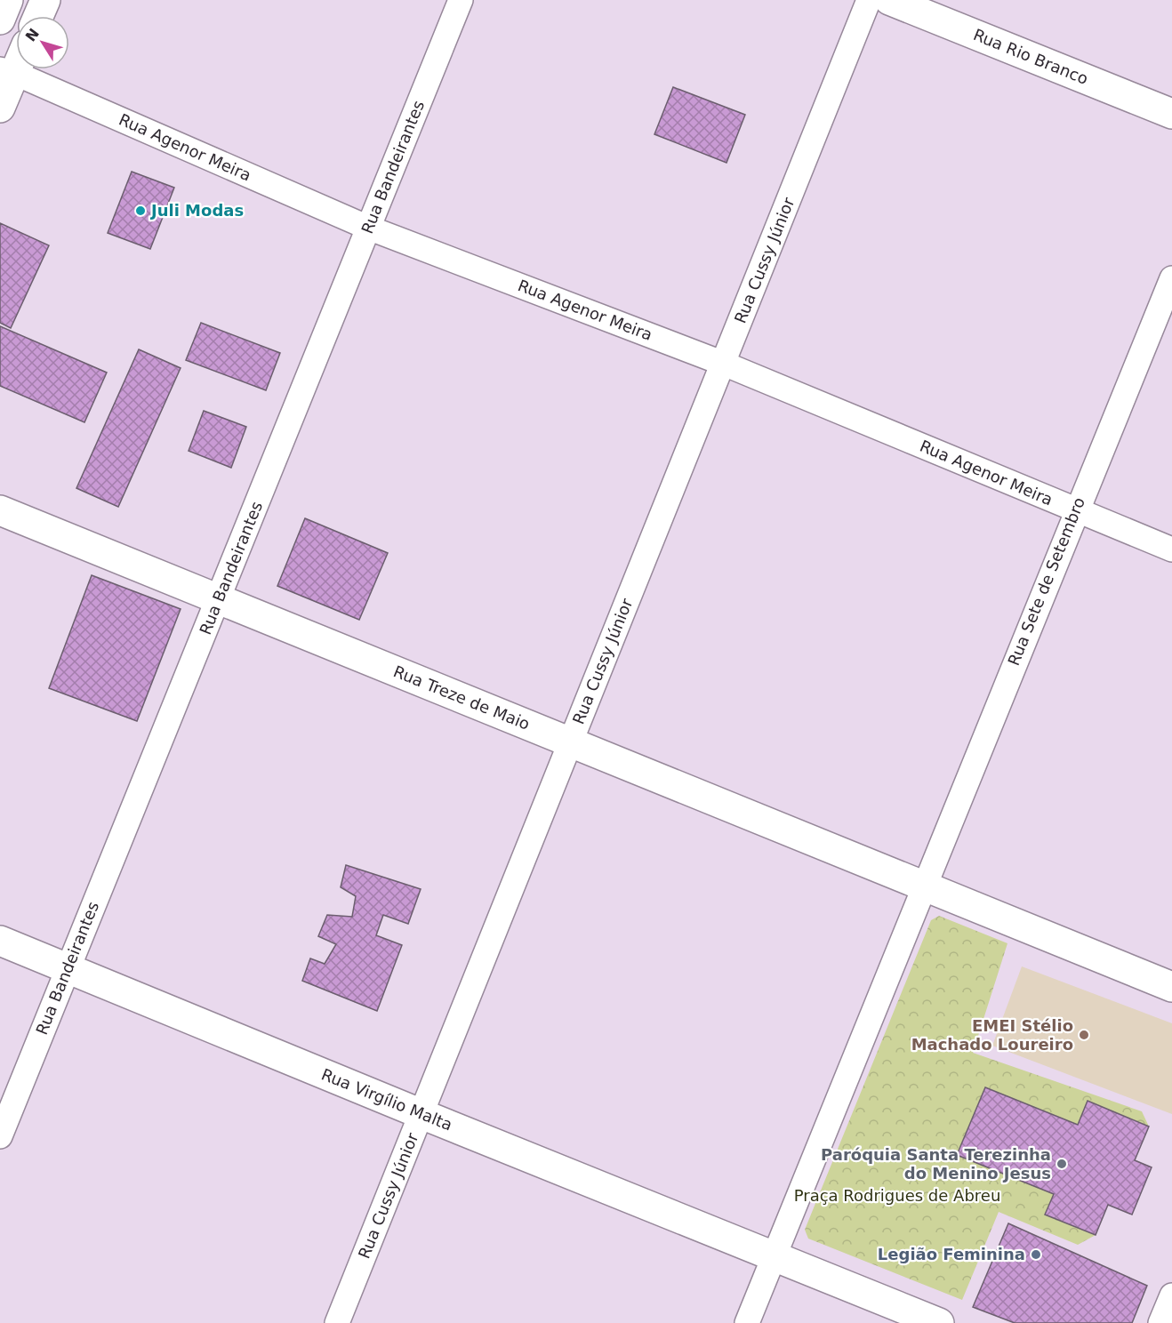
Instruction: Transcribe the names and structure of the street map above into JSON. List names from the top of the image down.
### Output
{
  "streets": {
    "street": [
      "Rua Rio Branco",
      "Rua Agenor Meira",
      "Rua Bandeirantes",
      "Rua Cussy Júnior",
      "Rua Sete de Setembro",
      "Rua Treze de Maio",
      "Rua Virgílio Malta"
    ]
  },
  "crossings": [
    ["Rua Agenor Meira", "Rua Bandeirantes"],
    ["Rua Agenor Meira", "Rua Cussy Júnior"],
    ["Rua Agenor Meira", "Rua Sete de Setembro"],
    ["Rua Bandeirantes", "Rua Treze de Maio"],
    ["Rua Bandeirantes", "Rua Virgílio Malta"],
    ["Rua Cussy Júnior", "Rua Treze de Maio"],
    ["Rua Cussy Júnior", "Rua Virgílio Malta"],
    ["Rua Sete de Setembro", "Rua Treze de Maio"]
  ],
  "parks": ["Praça Rodrigues de Abreu"],
  "places": [
    "Juli Modas",
    "EMEI Stélio Machado Loureiro",
    "Paróquia Santa Terezinha do Menino Jesus",
    "Legião Feminina"
  ],
  "north": "top left"
}
